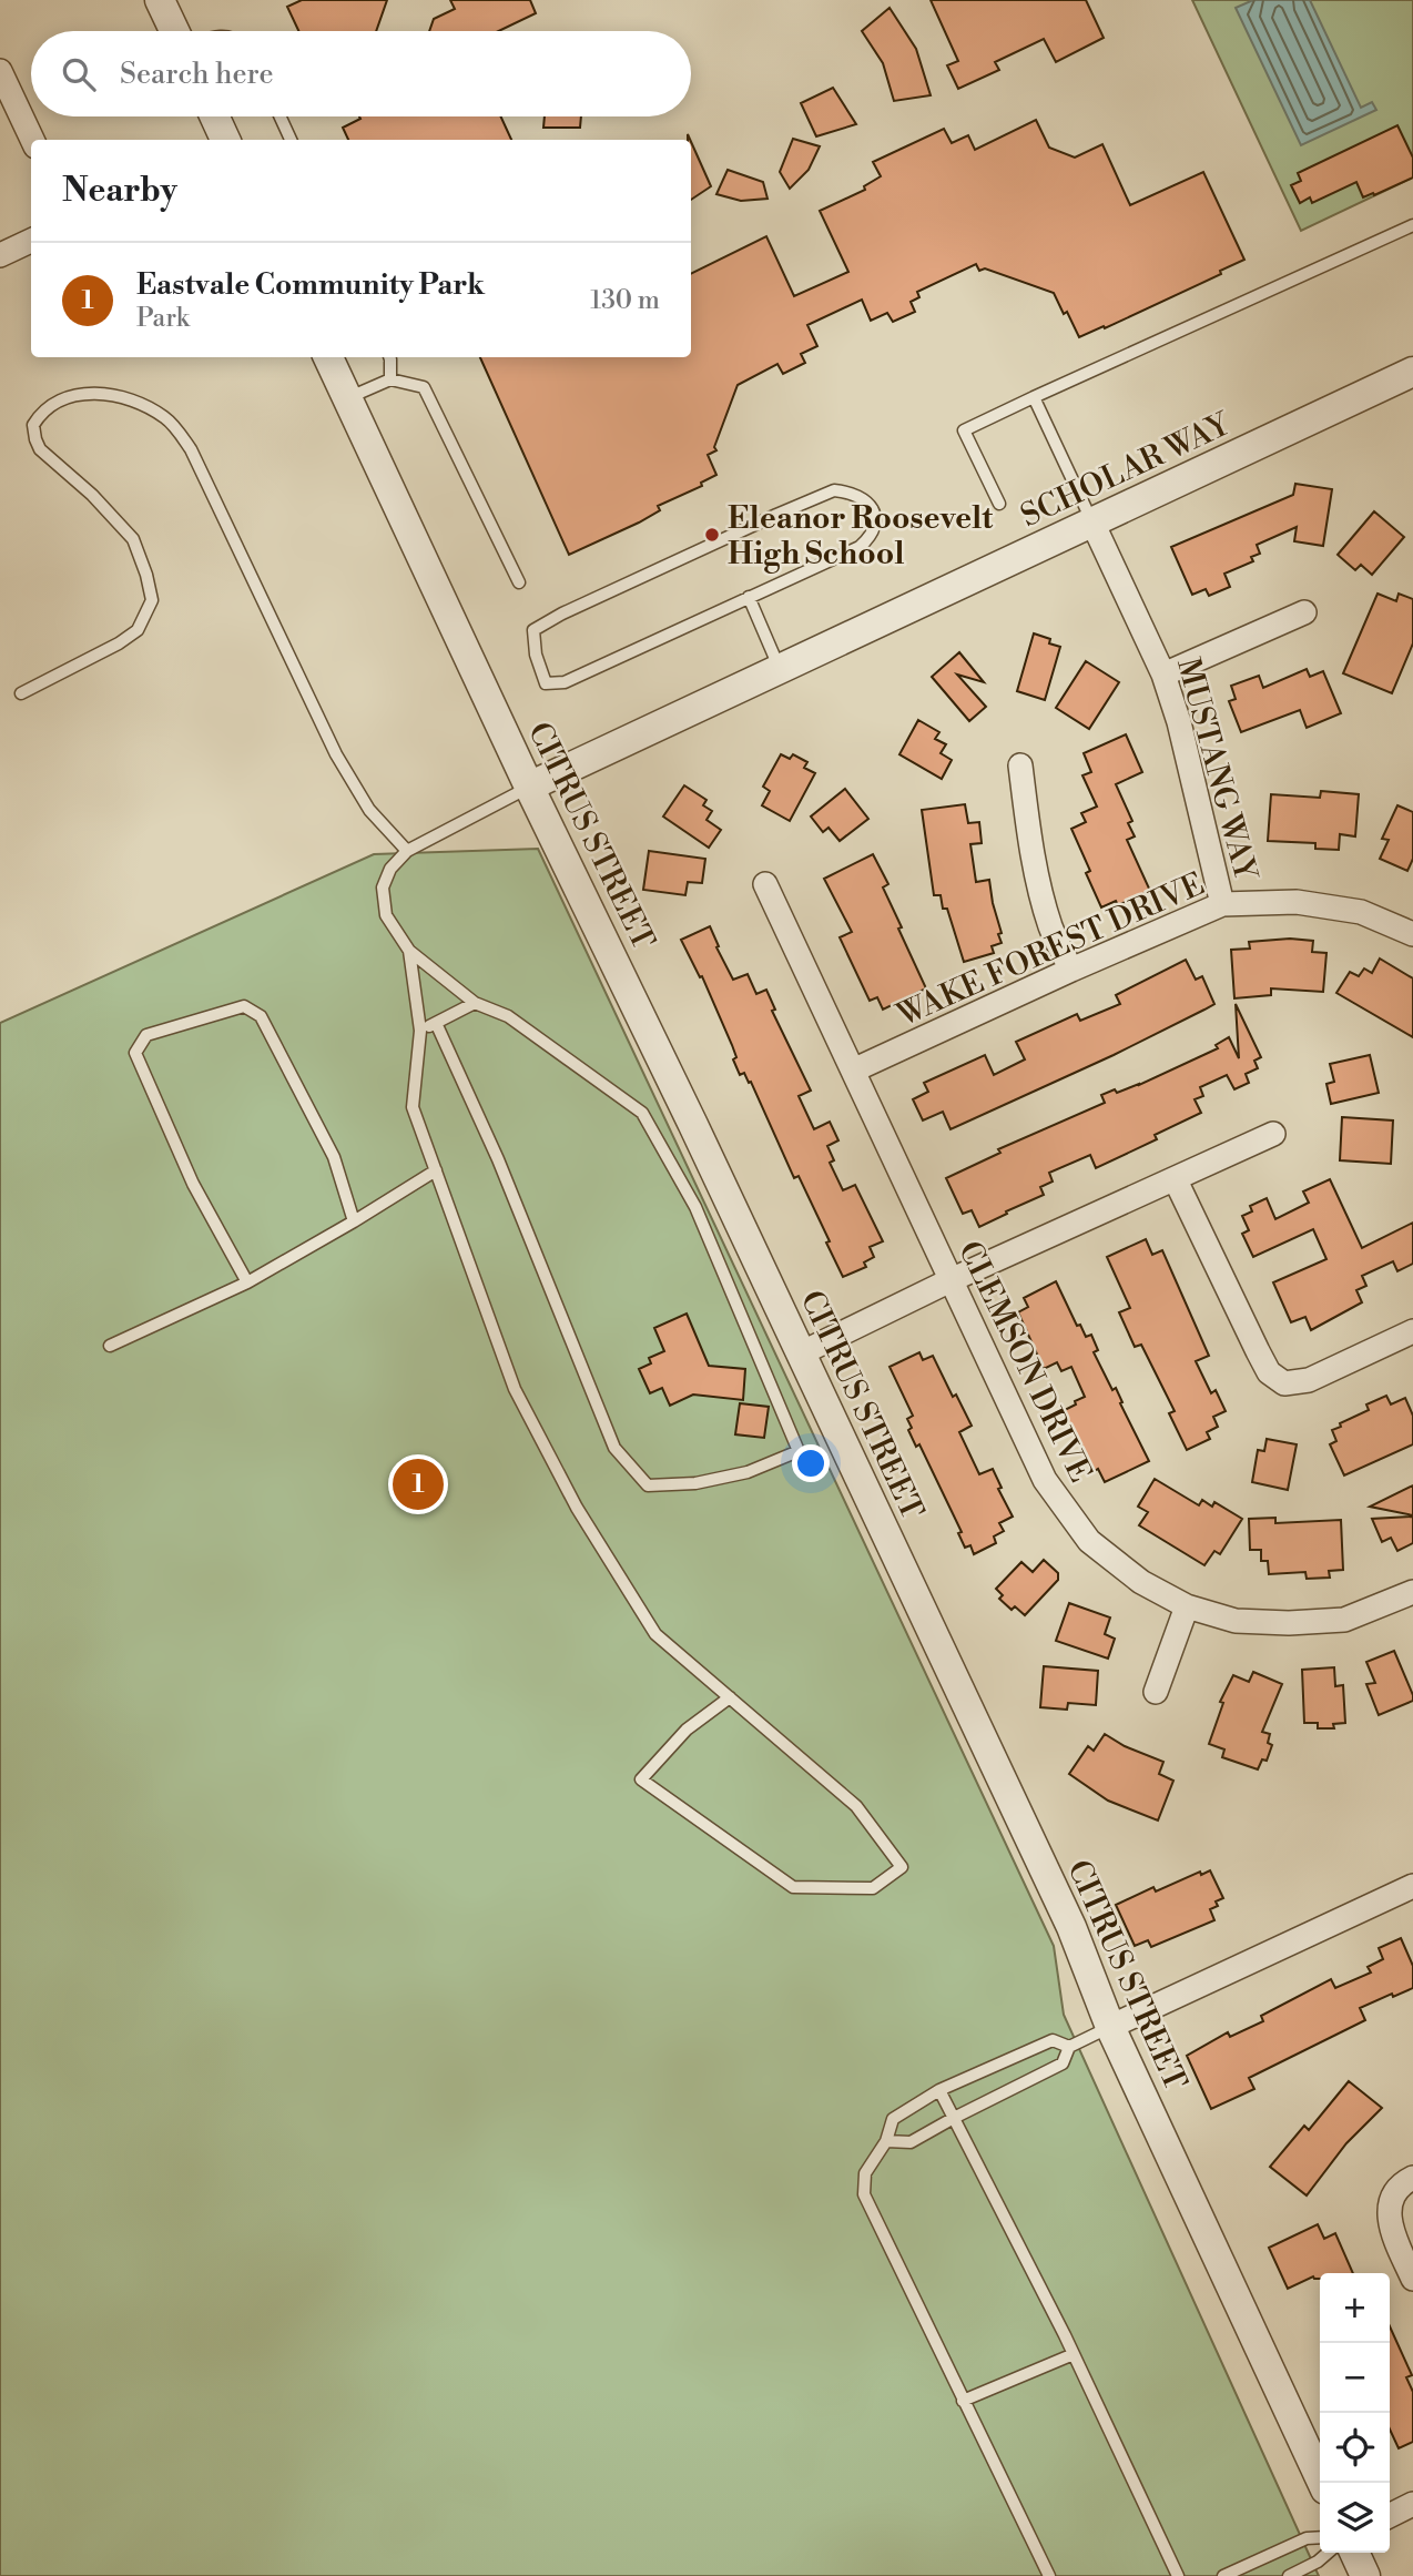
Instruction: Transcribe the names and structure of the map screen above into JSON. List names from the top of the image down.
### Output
{
  "streets": {
    "street": [
      "SCHOLAR WAY",
      "MUSTANG WAY",
      "CITRUS STREET",
      "WAKE FOREST DRIVE",
      "CLEMSON DRIVE"
    ]
  },
  "crossings": [
    ["SCHOLAR WAY", "MUSTANG WAY"],
    ["SCHOLAR WAY", "CITRUS STREET"],
    ["MUSTANG WAY", "WAKE FOREST DRIVE"],
    ["WAKE FOREST DRIVE", "CLEMSON DRIVE"]
  ],
  "places": ["Eleanor Roosevelt High School"],
  "page": {
    "search": "Search here",
    "heading": "Nearby",
    "list": [
      {
        "mark": "1",
        "name": "Eastvale Community Park",
        "note": "Park",
        "value": "130 m"
      }
    ],
    "pins": "1",
    "map_buttons": ["+", "−"]
  }
}
